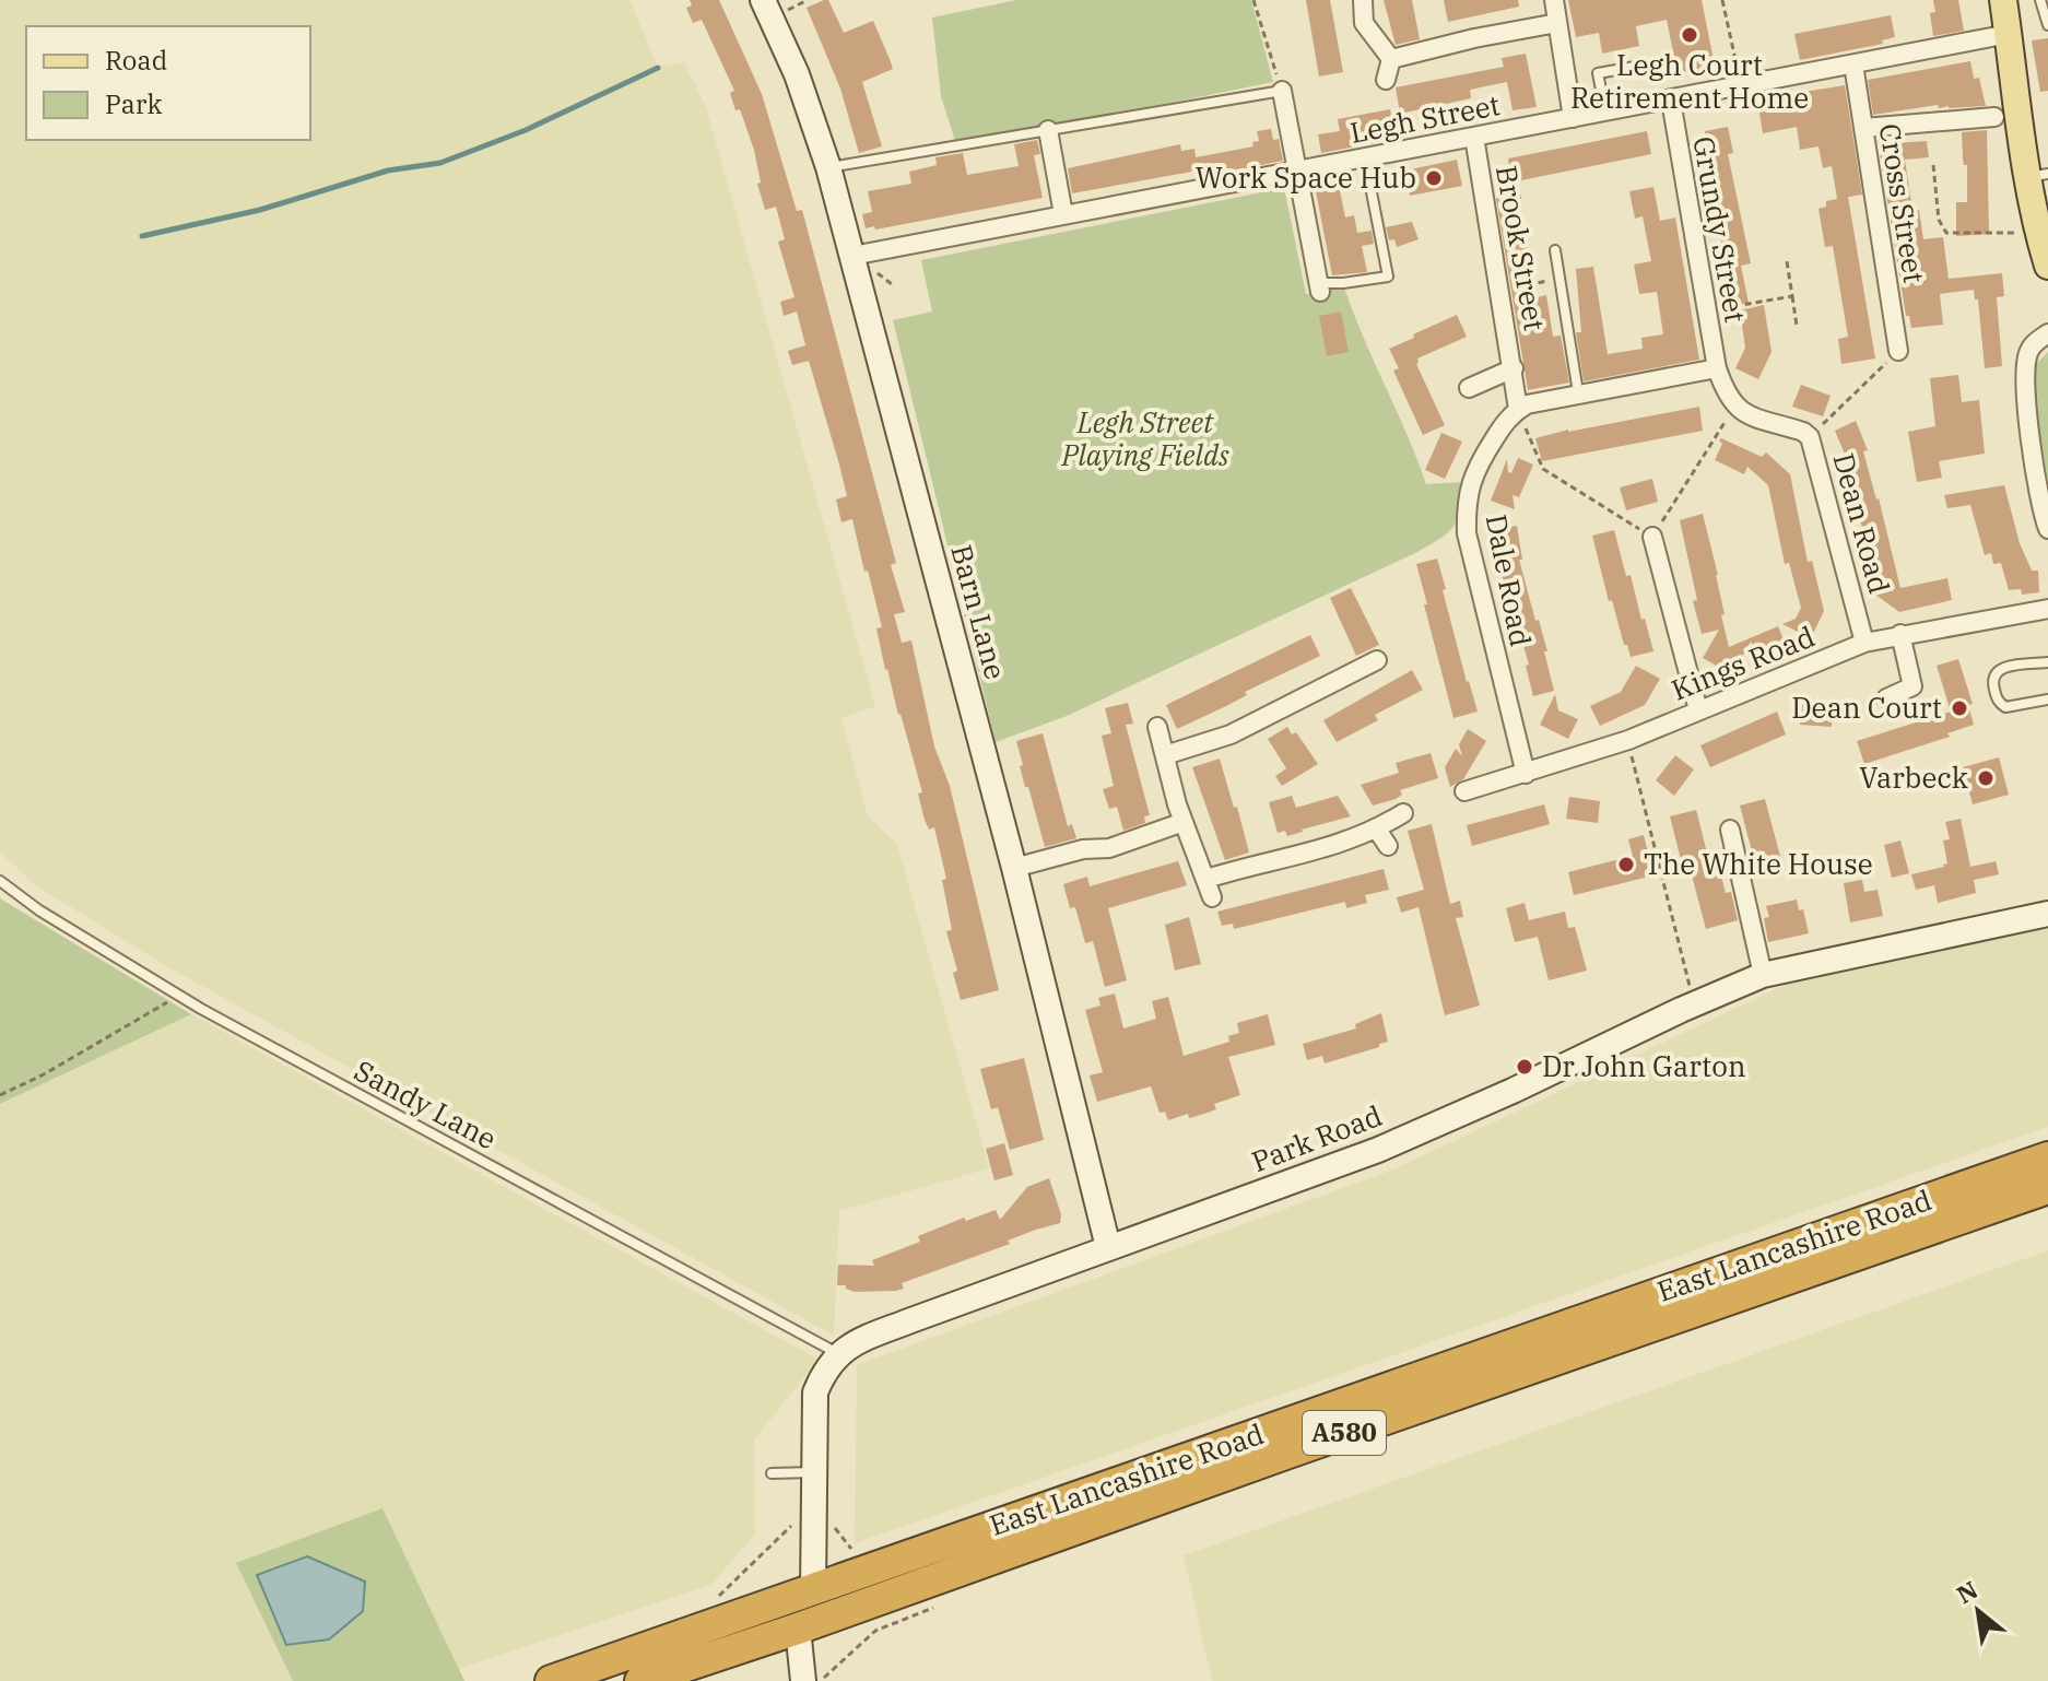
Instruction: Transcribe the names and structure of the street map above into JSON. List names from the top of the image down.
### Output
{
  "streets": {
    "highway": ["East Lancashire Road", "A580"],
    "street": [
      "Legh Street",
      "Cross Street",
      "Grundy Street",
      "Brook Street",
      "Dean Road",
      "Dale Road",
      "Barn Lane",
      "Kings Road",
      "Park Road"
    ],
    "lane": ["Sandy Lane"]
  },
  "crossings": [
    ["Legh Street", "Cross Street"],
    ["Legh Street", "Grundy Street"],
    ["Legh Street", "Brook Street"],
    ["Legh Street", "Barn Lane"],
    ["Brook Street", "Dale Road"],
    ["Dean Road", "Kings Road"],
    ["Dale Road", "Kings Road"],
    ["Barn Lane", "Park Road"],
    ["Sandy Lane", "Park Road"]
  ],
  "parks": ["Legh Street Playing Fields"],
  "places": [
    "Legh Court Retirement Home",
    "Work Space Hub",
    "Dean Court",
    "Varbeck",
    "The White House",
    "Dr John Garton"
  ],
  "legend": ["Road", "Park"],
  "north": "top left"
}
